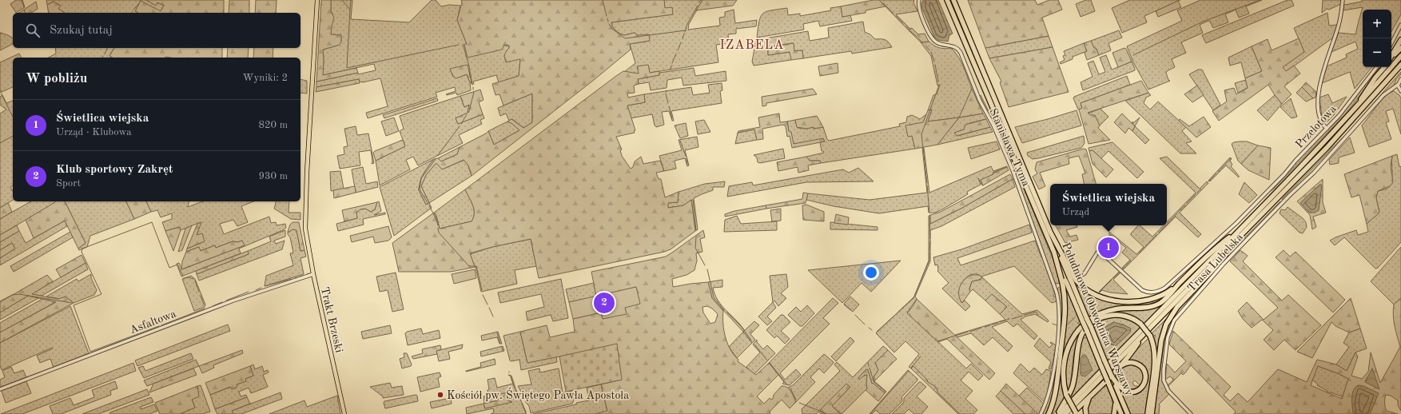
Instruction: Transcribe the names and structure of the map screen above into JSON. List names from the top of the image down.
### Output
{
  "streets": {
    "highway": ["Południowa Obwodnica Warszawy"],
    "main road": ["Trakt Brzeski"],
    "street": [
      "Przelotowa",
      "Stanisława Tyma",
      "Trasa Lubelska",
      "Asfaltowa"
    ]
  },
  "crossings": [
    ["Przelotowa", "Trasa Lubelska"],
    ["Stanisława Tyma", "Trasa Lubelska"],
    ["Trakt Brzeski", "Asfaltowa"]
  ],
  "districts": ["IZABELA"],
  "places": ["Kościół pw. Świętego Pawła Apostoła"],
  "page": {
    "map_buttons": ["+", "−"],
    "search": "Szukaj tutaj",
    "heading": ["W pobliżu", "Wyniki: 2"],
    "list": [
      {
        "mark": "1",
        "name": "Świetlica wiejska",
        "note": "Urząd · Klubowa",
        "value": "820 m"
      },
      {
        "mark": "2",
        "name": "Klub sportowy Zakręt",
        "note": "Sport",
        "value": "930 m"
      }
    ],
    "popup": ["Świetlica wiejska", "Urząd"],
    "pins": ["1", "2"]
  }
}
